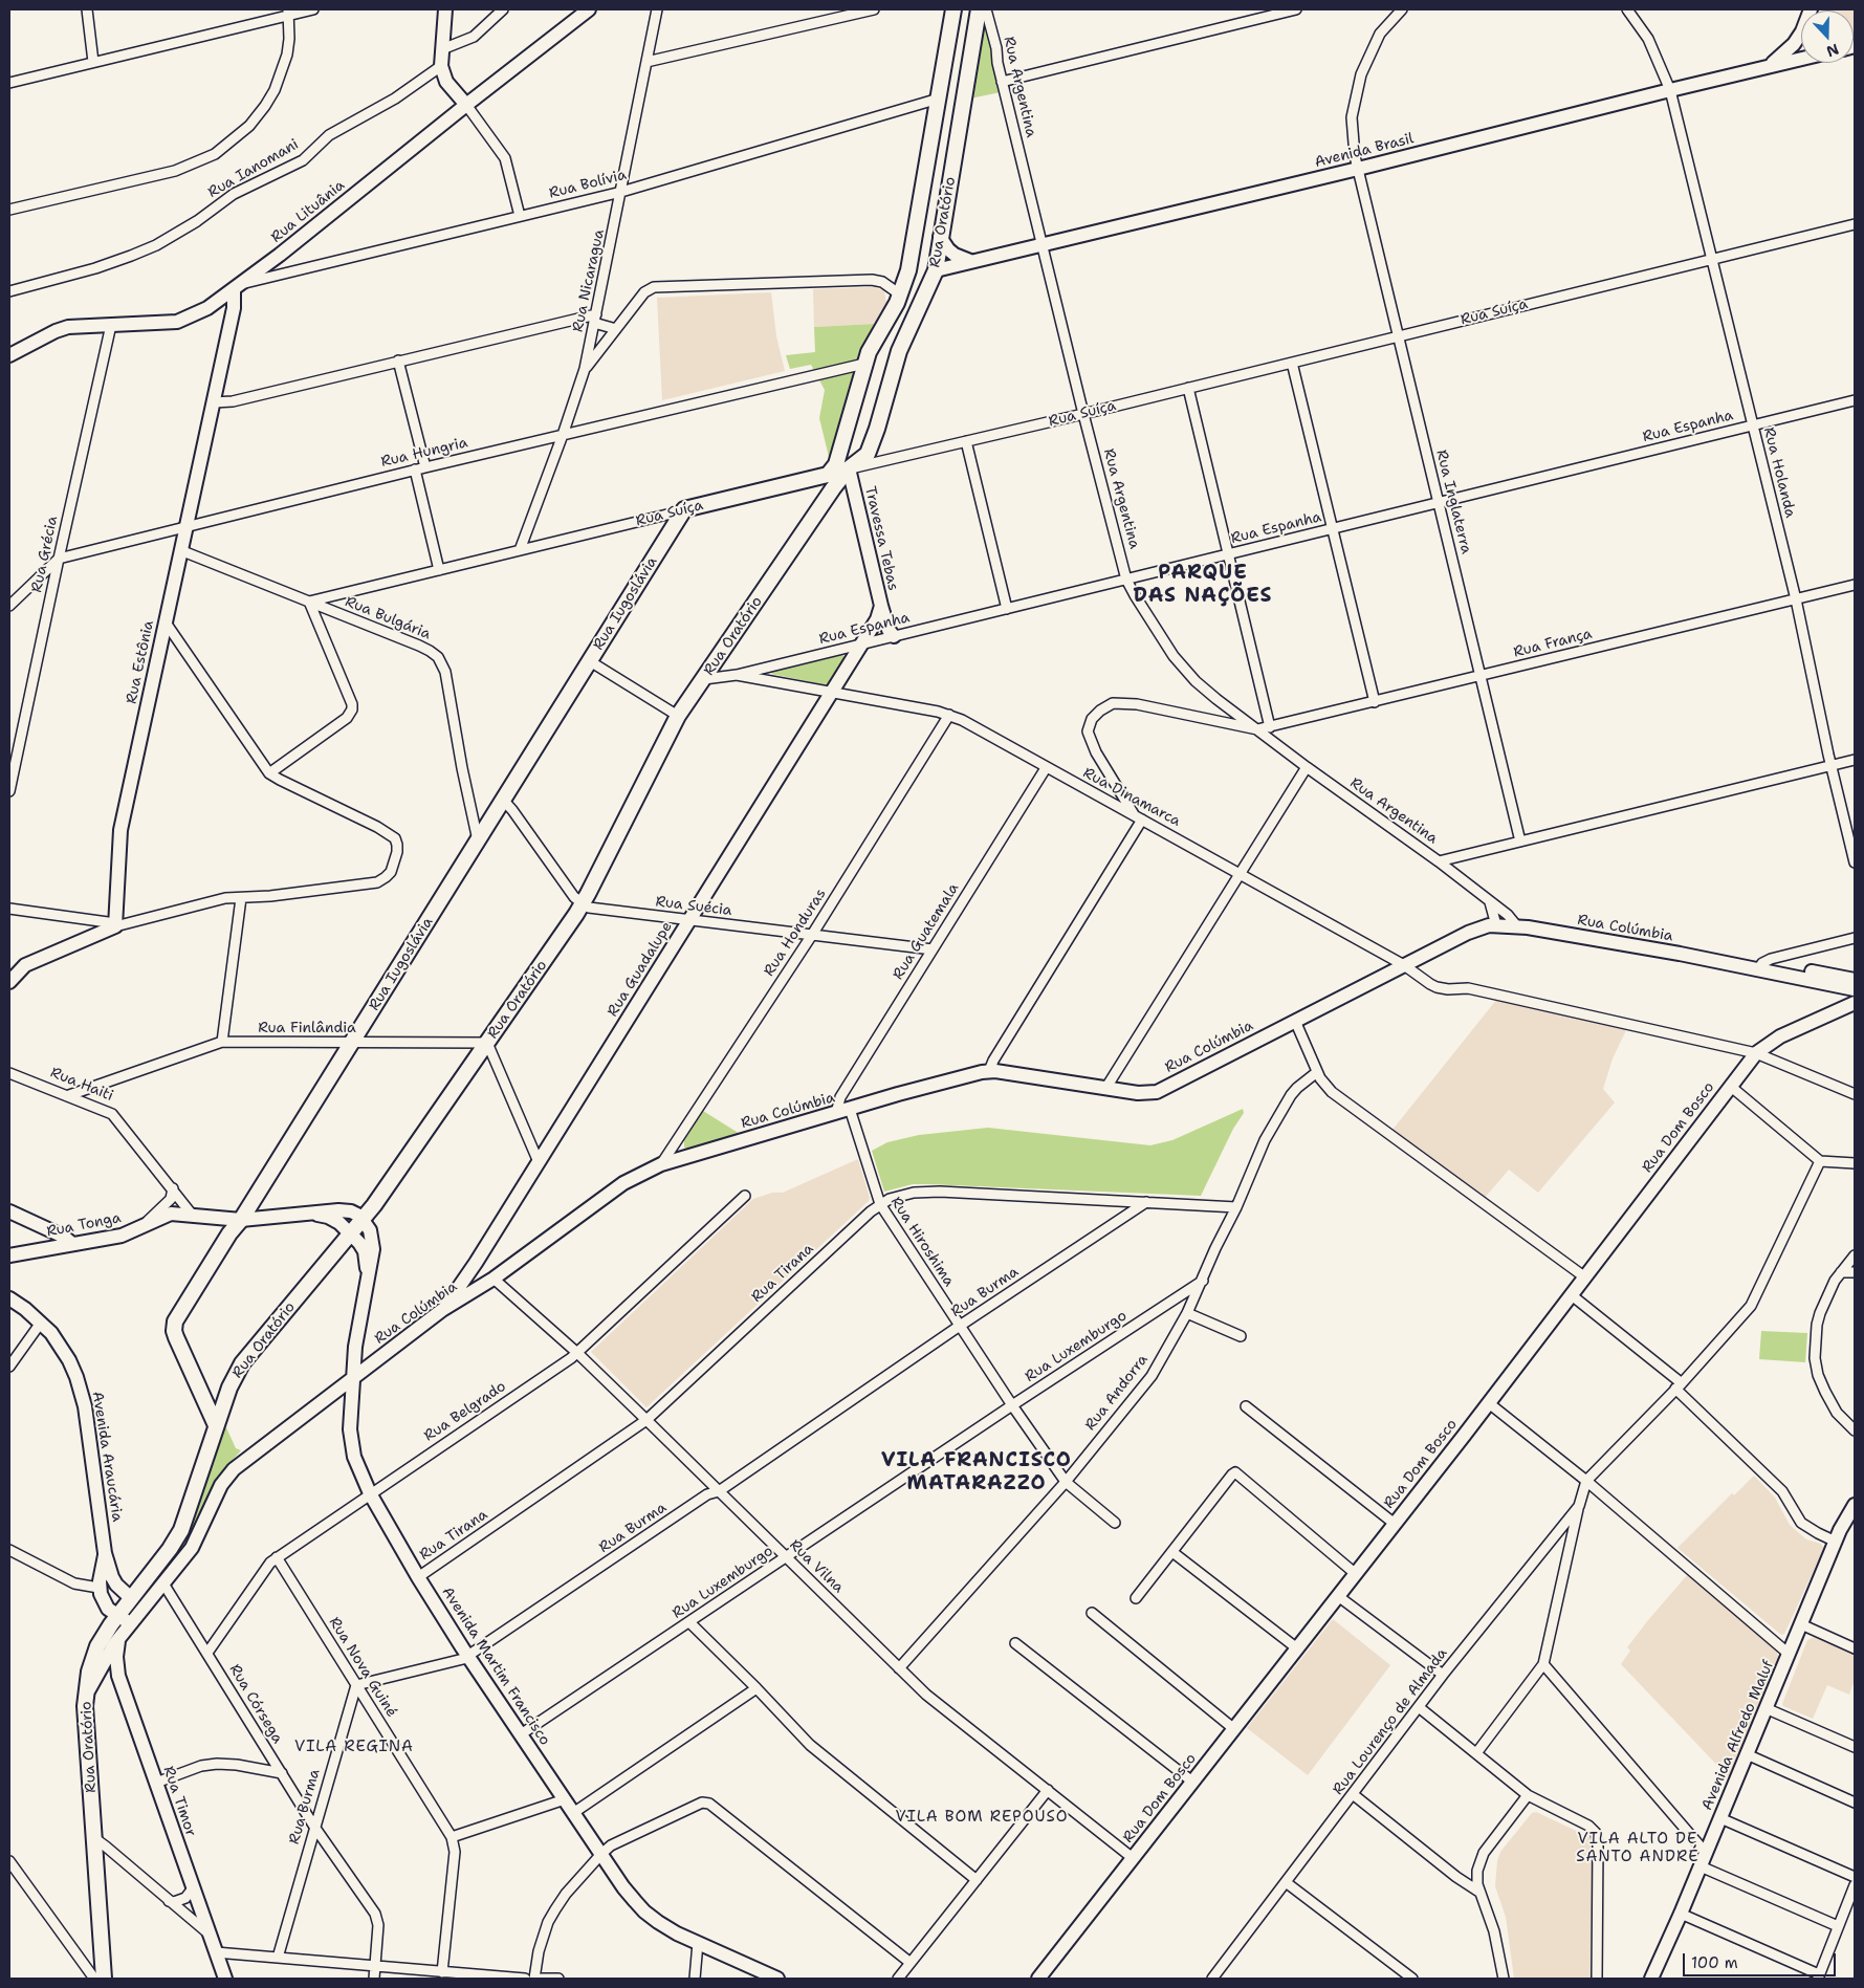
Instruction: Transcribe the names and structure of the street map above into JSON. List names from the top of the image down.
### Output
{
  "streets": {
    "main road": ["Rua Oratório", "Rua Suíça", "Rua Iugoslávia"],
    "street": [
      "Rua Argentina",
      "Avenida Brasil",
      "Rua Ianomani",
      "Rua Bolívia",
      "Rua Lituânia",
      "Rua Nicaragua",
      "Rua Espanha",
      "Rua Hungria",
      "Rua Holanda",
      "Rua Inglaterra",
      "Travessa Tebas",
      "Rua Grécia",
      "Rua Bulgária",
      "Rua França",
      "Rua Estônia",
      "Rua Dinamarca",
      "Rua Suécia",
      "Rua Colúmbia",
      "Rua Guatemala",
      "Rua Honduras",
      "Rua Guadalupe",
      "Rua Finlândia",
      "Rua Haiti",
      "Rua Dom Bosco",
      "Rua Tonga",
      "Rua Hiroshima",
      "Rua Tirana",
      "Rua Burma",
      "Rua Luxemburgo",
      "Rua Andorra",
      "Rua Belgrado",
      "Avenida Araucária",
      "Rua Vilna",
      "Avenida Martim Francisco",
      "Rua Nova Guiné",
      "Rua Córsega",
      "Rua Lourenço de Almada",
      "Avenida Alfredo Maluf",
      "Rua Timor"
    ]
  },
  "crossings": [
    ["Rua Argentina", "Avenida Brasil"],
    ["Rua Argentina", "Rua Suíça"],
    ["Rua Argentina", "Rua Espanha"],
    ["Rua Argentina", "Rua França"],
    ["Rua Argentina", "Rua Colúmbia"],
    ["Avenida Brasil", "Rua Oratório"],
    ["Avenida Brasil", "Rua Holanda"],
    ["Avenida Brasil", "Rua Inglaterra"],
    ["Rua Bolívia", "Rua Lituânia"],
    ["Rua Bolívia", "Rua Oratório"],
    ["Rua Bolívia", "Rua Nicaragua"],
    ["Rua Bolívia", "Rua Estônia"],
    ["Rua Lituânia", "Rua Grécia"],
    ["Rua Lituânia", "Rua Estônia"],
    ["Rua Oratório", "Rua Suíça"],
    ["Rua Oratório", "Rua Espanha"],
    ["Rua Oratório", "Rua Hungria"],
    ["Rua Oratório", "Travessa Tebas"],
    ["Rua Oratório", "Rua Iugoslávia"],
    ["Rua Oratório", "Rua Suécia"],
    ["Rua Oratório", "Rua Colúmbia"],
    ["Rua Oratório", "Rua Finlândia"],
    ["Rua Oratório", "Avenida Araucária"],
    ["Rua Oratório", "Avenida Martim Francisco"],
    ["Rua Nicaragua", "Rua Suíça"],
    ["Rua Nicaragua", "Rua Hungria"],
    ["Rua Suíça", "Rua Holanda"],
    ["Rua Suíça", "Rua Inglaterra"],
    ["Rua Suíça", "Travessa Tebas"],
    ["Rua Suíça", "Rua Iugoslávia"],
    ["Rua Suíça", "Rua Bulgária"],
    ["Rua Espanha", "Rua Holanda"],
    ["Rua Espanha", "Rua Inglaterra"],
    ["Rua Espanha", "Travessa Tebas"],
    ["Rua Espanha", "Rua Dinamarca"],
    ["Rua Hungria", "Rua Grécia"],
    ["Rua Hungria", "Rua Estônia"],
    ["Rua Holanda", "Rua França"],
    ["Rua Inglaterra", "Rua França"],
    ["Travessa Tebas", "Rua Dinamarca"],
    ["Travessa Tebas", "Rua Guadalupe"],
    ["Rua Iugoslávia", "Rua Bulgária"],
    ["Rua Iugoslávia", "Rua Finlândia"],
    ["Rua Bulgária", "Rua Estônia"],
    ["Rua Dinamarca", "Rua Colúmbia"],
    ["Rua Dinamarca", "Rua Guatemala"],
    ["Rua Dinamarca", "Rua Honduras"],
    ["Rua Dinamarca", "Rua Guadalupe"],
    ["Rua Dinamarca", "Rua Dom Bosco"],
    ["Rua Suécia", "Rua Guatemala"],
    ["Rua Suécia", "Rua Honduras"],
    ["Rua Suécia", "Rua Guadalupe"],
    ["Rua Colúmbia", "Rua Guatemala"],
    ["Rua Colúmbia", "Rua Honduras"],
    ["Rua Colúmbia", "Rua Guadalupe"],
    ["Rua Colúmbia", "Rua Hiroshima"],
    ["Rua Colúmbia", "Rua Vilna"],
    ["Rua Colúmbia", "Avenida Martim Francisco"],
    ["Rua Colúmbia", "Rua Córsega"],
    ["Rua Colúmbia", "Rua Timor"],
    ["Rua Finlândia", "Rua Haiti"],
    ["Rua Haiti", "Rua Tonga"],
    ["Rua Dom Bosco", "Rua Vilna"],
    ["Rua Hiroshima", "Rua Tirana"],
    ["Rua Hiroshima", "Rua Burma"],
    ["Rua Hiroshima", "Rua Luxemburgo"],
    ["Rua Hiroshima", "Rua Andorra"],
    ["Rua Tirana", "Rua Burma"],
    ["Rua Tirana", "Rua Andorra"],
    ["Rua Tirana", "Rua Vilna"],
    ["Rua Tirana", "Avenida Martim Francisco"],
    ["Rua Burma", "Rua Vilna"],
    ["Rua Burma", "Avenida Martim Francisco"],
    ["Rua Burma", "Rua Nova Guiné"],
    ["Rua Burma", "Rua Córsega"],
    ["Rua Luxemburgo", "Rua Andorra"],
    ["Rua Luxemburgo", "Rua Vilna"],
    ["Rua Luxemburgo", "Avenida Martim Francisco"],
    ["Rua Andorra", "Rua Vilna"],
    ["Rua Belgrado", "Rua Vilna"],
    ["Rua Belgrado", "Avenida Martim Francisco"],
    ["Rua Belgrado", "Rua Nova Guiné"],
    ["Rua Belgrado", "Rua Córsega"]
  ],
  "districts": [
    "PARQUE DAS NAÇÕES",
    "VILA FRANCISCO MATARAZZO",
    "VILA REGINA",
    "VILA BOM REPOUSO",
    "VILA ALTO DE SANTO ANDRÉ"
  ],
  "scale_bar": "100 m",
  "north": "bottom"
}
